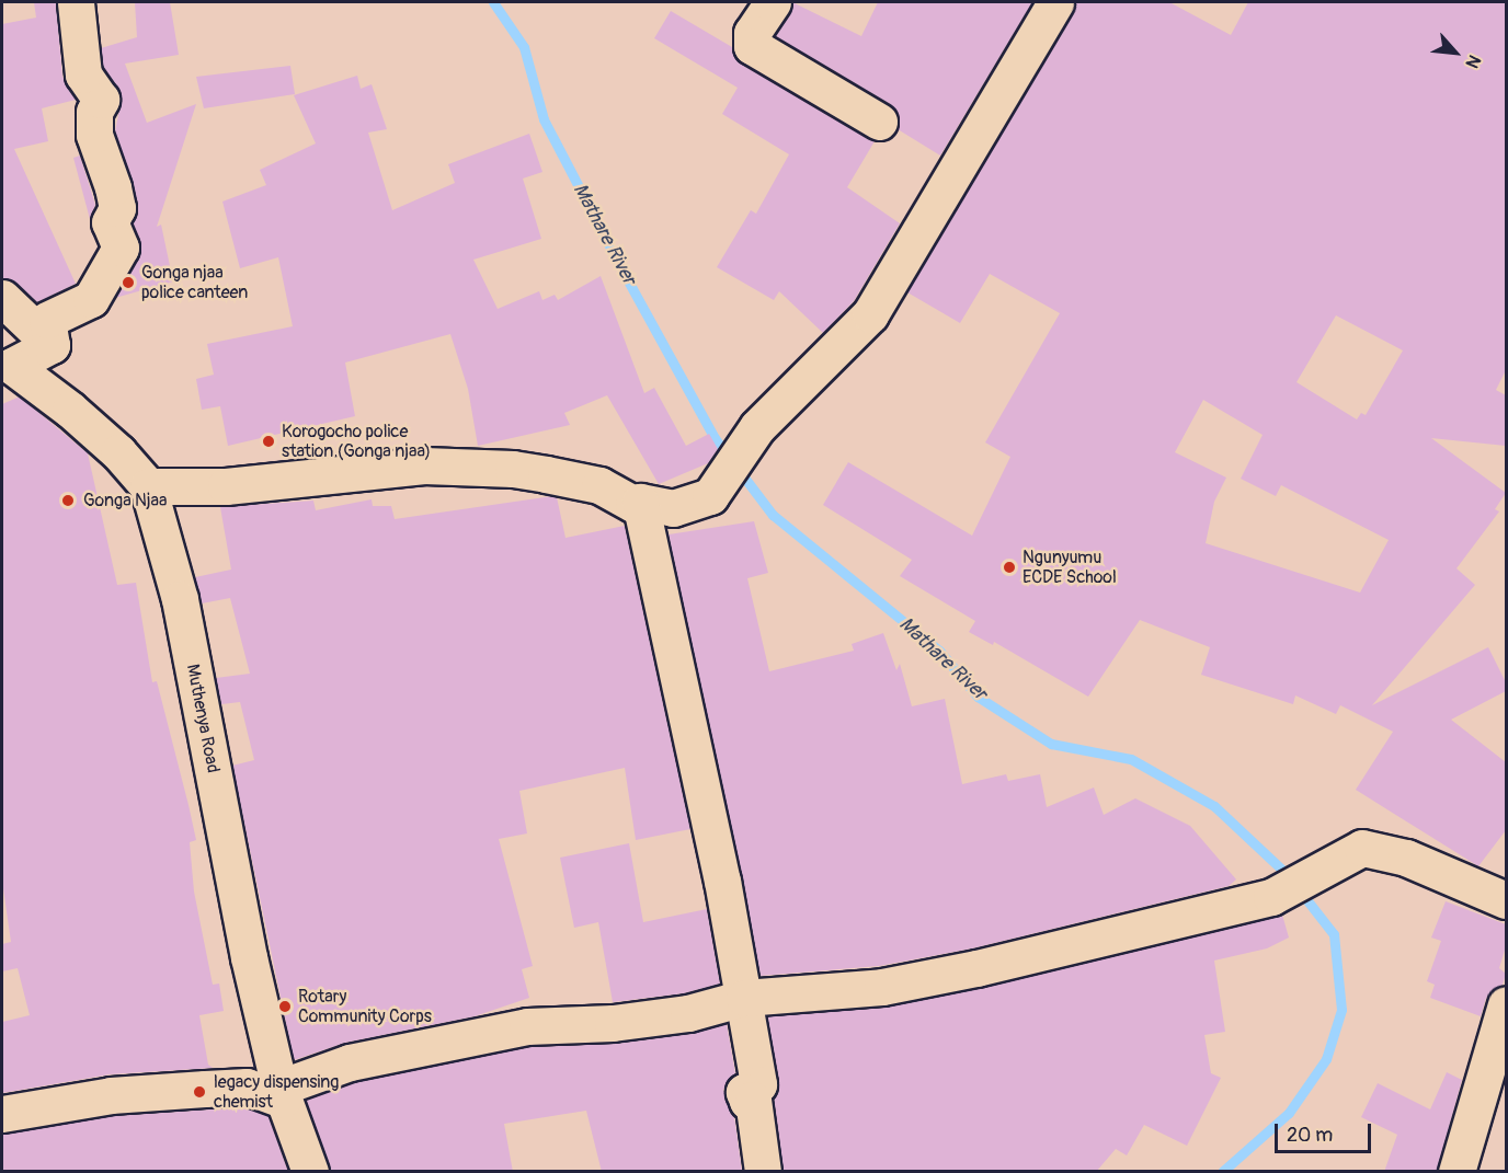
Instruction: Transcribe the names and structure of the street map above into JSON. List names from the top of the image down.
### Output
{
  "streets": {
    "street": ["Muthenya Road"]
  },
  "water": ["Mathare River"],
  "places": [
    "Gonga njaa police canteen",
    "Korogocho police station (Gonga njaa)",
    "Gonga Njaa",
    "Ngunyumu ECDE School",
    "Rotary Community Corps",
    "legacy dispensing chemist"
  ],
  "scale_bar": "20 m",
  "north": "bottom right"
}
